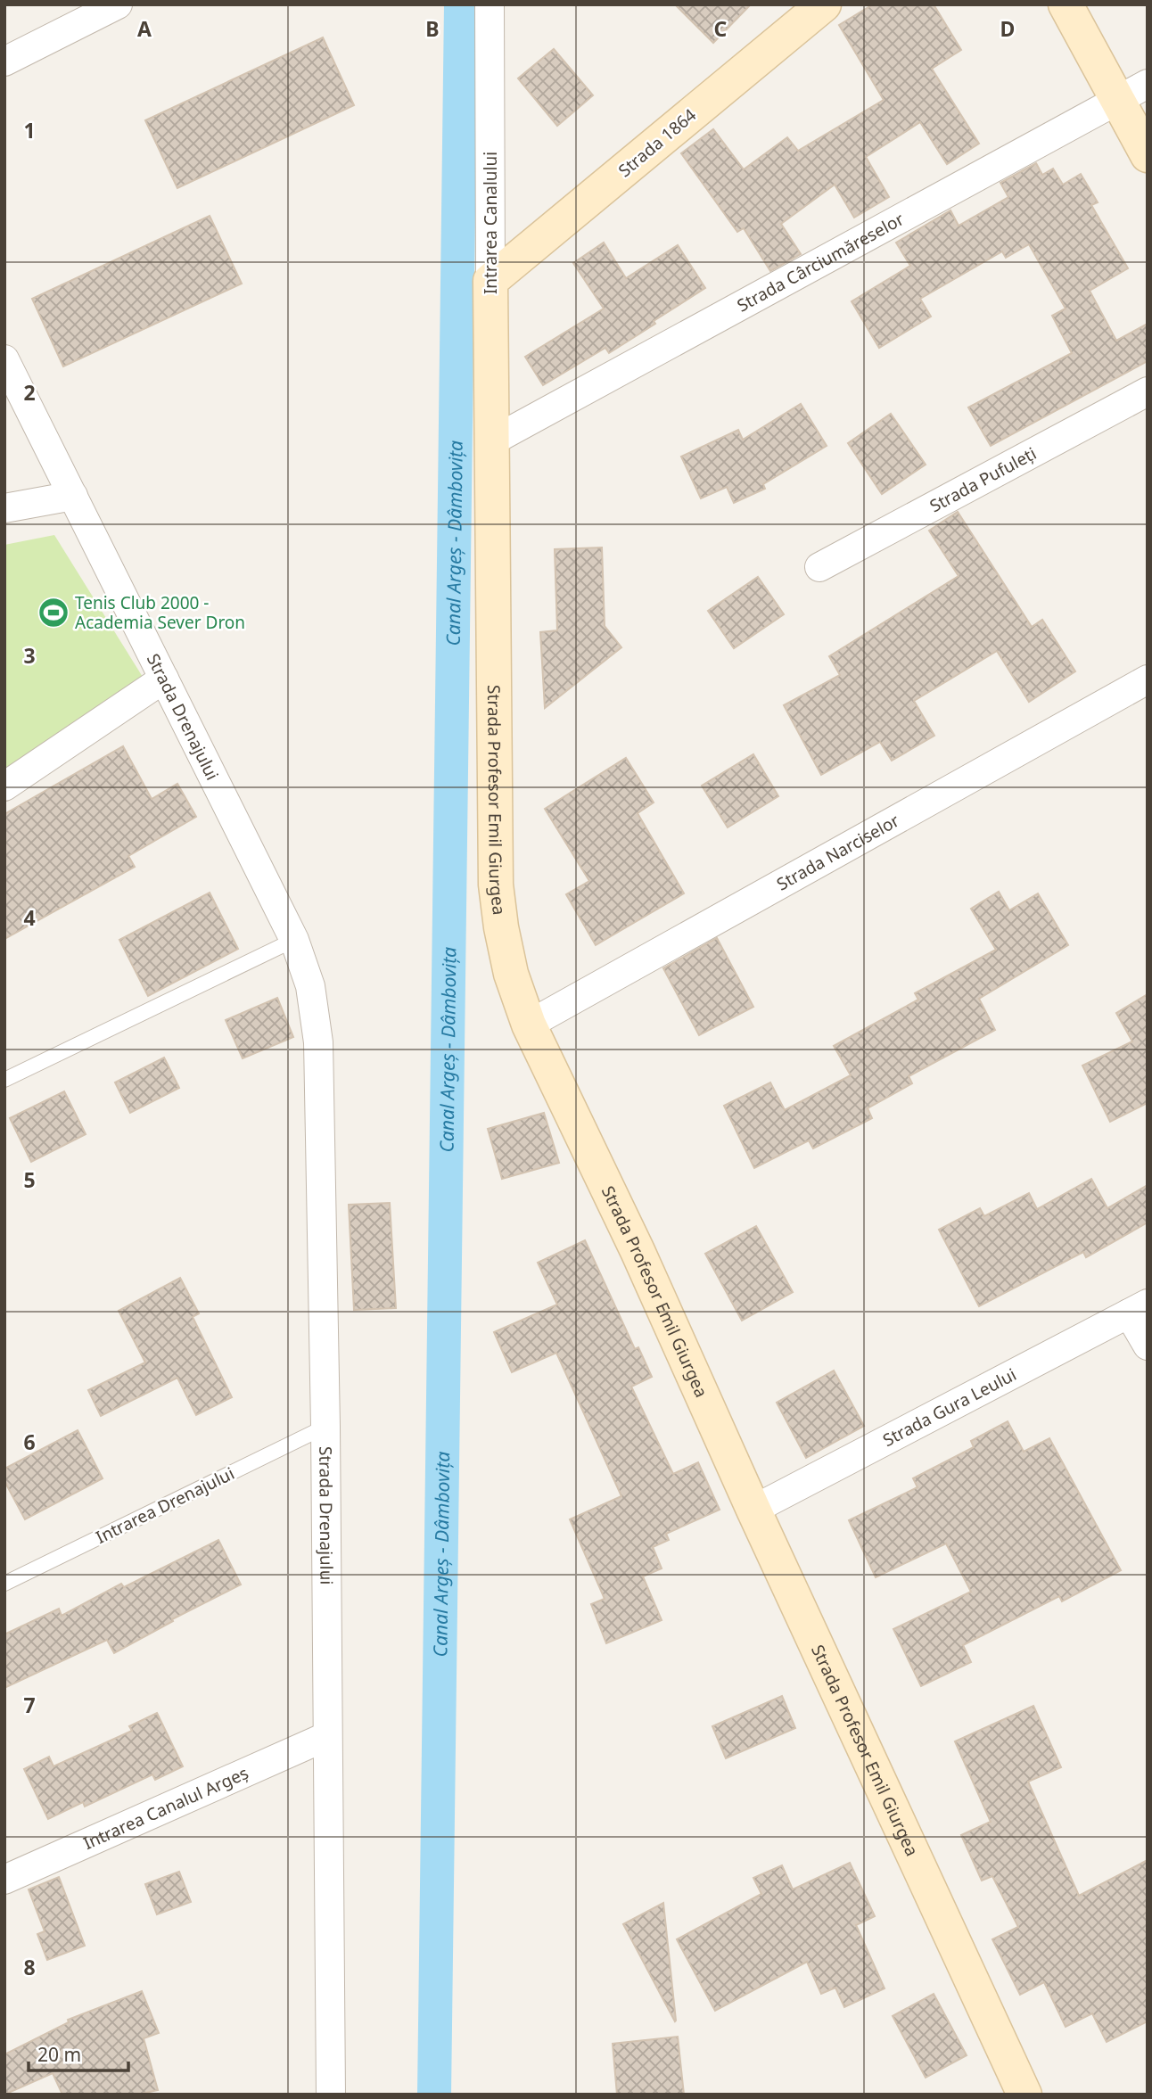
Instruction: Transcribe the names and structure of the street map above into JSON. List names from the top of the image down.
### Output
{
  "streets": {
    "street": [
      "Strada 1864",
      "Intrarea Canalului",
      "Strada Cârciumăreselor",
      "Strada Pufuleți",
      "Strada Drenajului",
      "Strada Profesor Emil Giurgea",
      "Strada Narciselor",
      "Strada Gura Leului",
      "Intrarea Canalul Argeș"
    ],
    "lane": ["Intrarea Drenajului"]
  },
  "crossings": [
    ["Strada 1864", "Intrarea Canalului"],
    ["Intrarea Canalului", "Strada Cârciumăreselor"],
    ["Intrarea Canalului", "Strada Profesor Emil Giurgea"],
    ["Strada Cârciumăreselor", "Strada Profesor Emil Giurgea"],
    ["Strada Drenajului", "Intrarea Drenajului"],
    ["Strada Drenajului", "Intrarea Canalul Argeș"],
    ["Strada Profesor Emil Giurgea", "Strada Narciselor"],
    ["Strada Profesor Emil Giurgea", "Strada Gura Leului"]
  ],
  "water": ["Canal Argeș - Dâmbovița"],
  "places": {
    "sports": ["Tenis Club 2000 - Academia Sever Dron"]
  },
  "scale_bar": "20 m",
  "grid": {
    "columns": [
      "A",
      "B",
      "C",
      "D"
    ],
    "rows": [
      "1",
      "2",
      "3",
      "4",
      "5",
      "6",
      "7",
      "8"
    ]
  }
}
